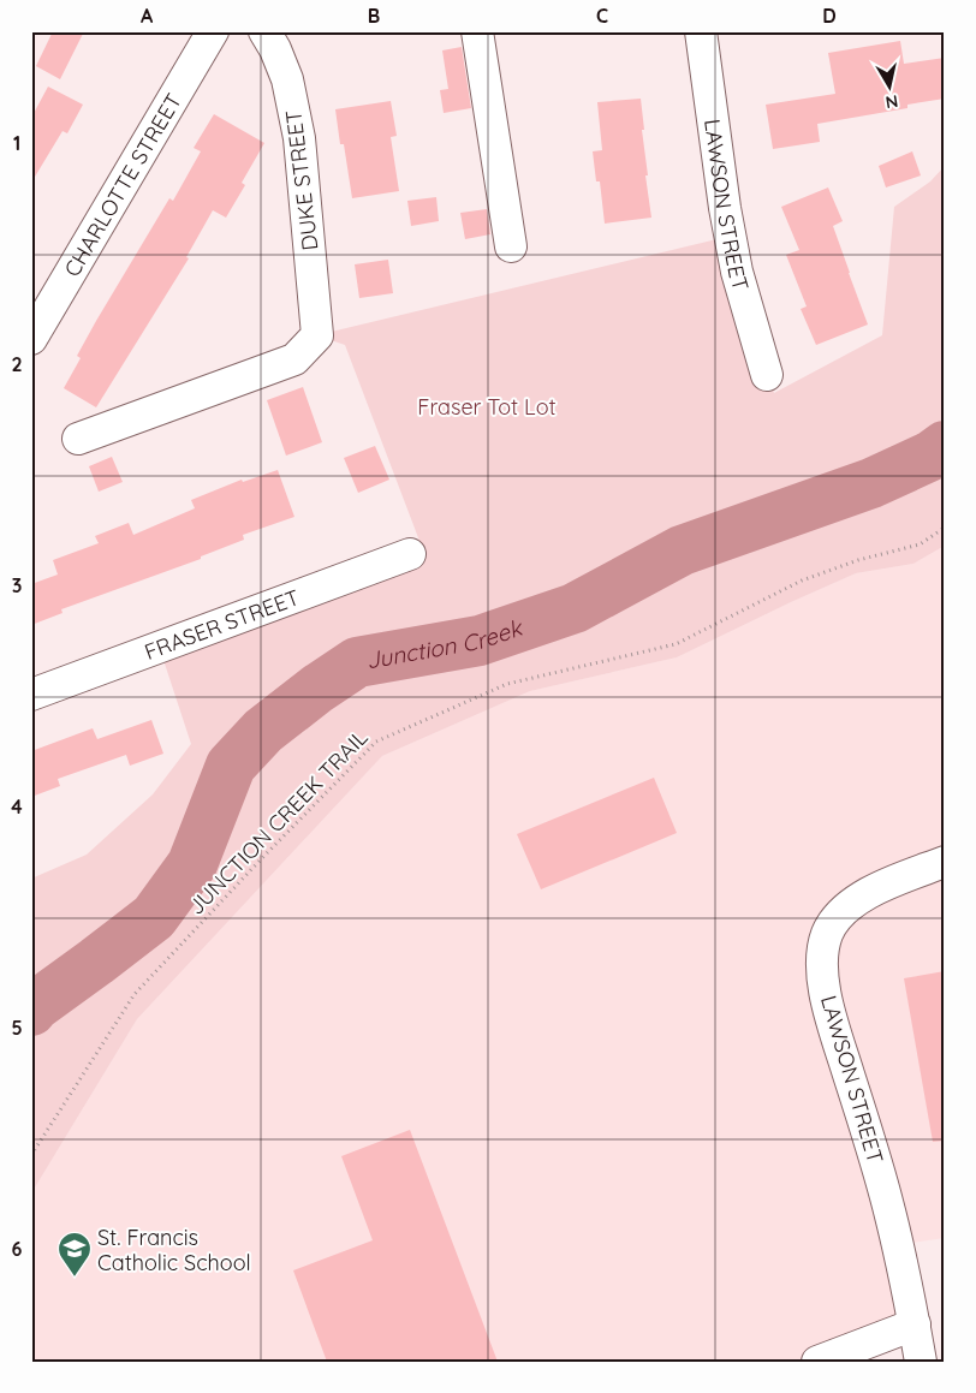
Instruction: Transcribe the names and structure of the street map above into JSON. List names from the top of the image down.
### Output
{
  "streets": {
    "street": [
      "DUKE STREET",
      "CHARLOTTE STREET",
      "LAWSON STREET",
      "FRASER STREET"
    ],
    "path": ["JUNCTION CREEK TRAIL"]
  },
  "water": ["Junction Creek"],
  "parks": ["Fraser Tot Lot"],
  "places": {
    "school or university": ["St. Francis Catholic School"]
  },
  "north": "bottom",
  "grid": {
    "columns": [
      "A",
      "B",
      "C",
      "D"
    ],
    "rows": [
      "1",
      "2",
      "3",
      "4",
      "5",
      "6"
    ]
  }
}
